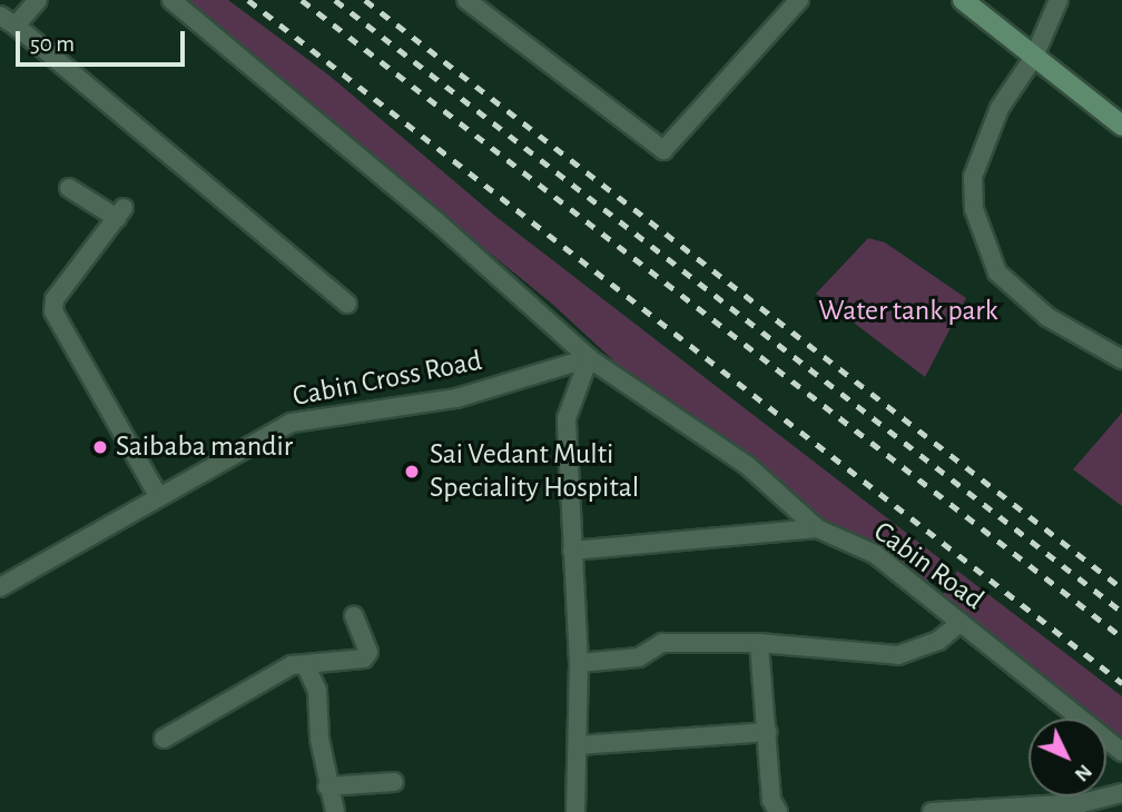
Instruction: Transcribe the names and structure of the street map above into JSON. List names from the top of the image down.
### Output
{
  "streets": {
    "street": ["Cabin Cross Road", "Cabin Road"]
  },
  "parks": ["Water tank park"],
  "places": ["Saibaba mandir", "Sai Vedant Multi Speciality Hospital"],
  "scale_bar": "50 m",
  "north": "bottom right"
}
